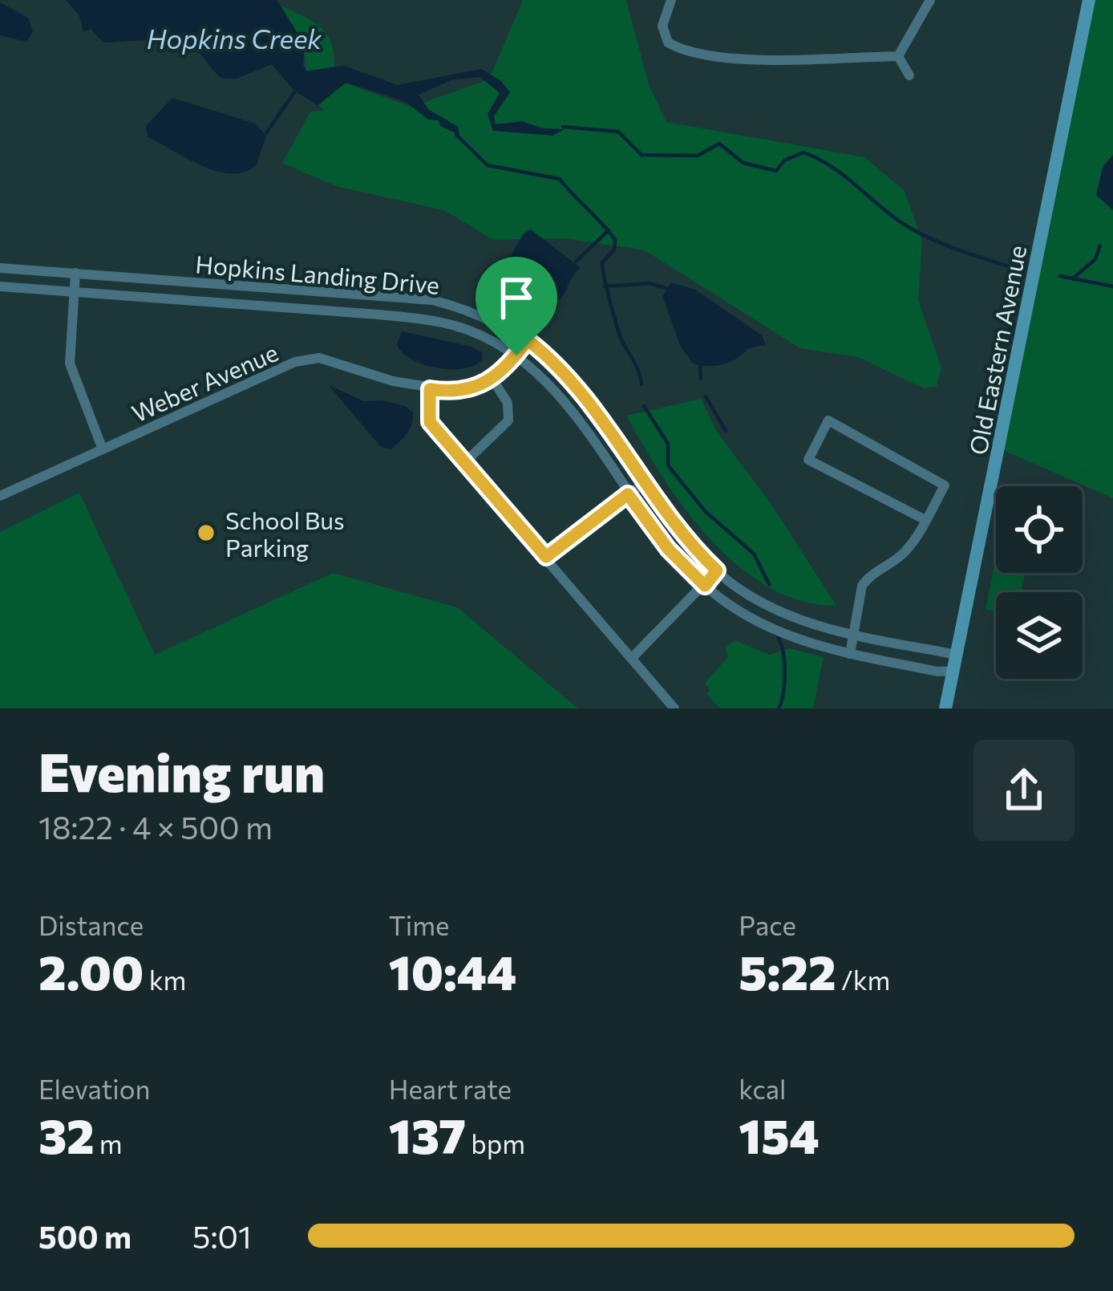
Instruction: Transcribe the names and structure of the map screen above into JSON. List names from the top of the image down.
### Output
{
  "streets": {
    "street": ["Hopkins Landing Drive", "Old Eastern Avenue", "Weber Avenue"]
  },
  "crossings": [
    ["Hopkins Landing Drive", "Old Eastern Avenue"]
  ],
  "water": ["Hopkins Creek"],
  "places": ["School Bus Parking"],
  "page": {
    "heading": ["Evening run", "18:22 · 4 × 500 m"],
    "stats": [
      ["Distance", "2.00 km"],
      ["Time", "10:44"],
      ["Pace", "5:22 /km"],
      ["Elevation", "32 m"],
      ["Heart rate", "137 bpm"],
      ["kcal", "154"]
    ],
    "list": [
      {
        "name": "500 m",
        "note": "5:01"
      }
    ]
  }
}
